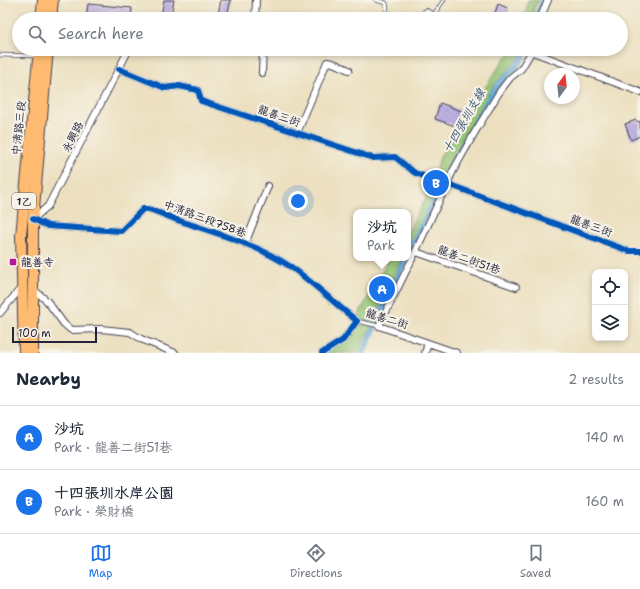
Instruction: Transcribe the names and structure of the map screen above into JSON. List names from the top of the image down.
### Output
{
  "streets": {
    "main road": ["中清路三段", "1乙"],
    "street": [
      "龍善三街",
      "永興路",
      "中清路三段758巷",
      "龍善二街51巷",
      "龍善二街"
    ]
  },
  "crossings": [
    ["龍善三街", "永興路"],
    ["中清路三段", "永興路"],
    ["中清路三段", "中清路三段758巷"],
    ["永興路", "中清路三段758巷"],
    ["中清路三段758巷", "龍善二街"]
  ],
  "water": ["十四張圳支線"],
  "places": {
    "transit": ["龍善寺"]
  },
  "scale_bar": "100 m",
  "north": "top",
  "page": {
    "search": "Search here",
    "pins": ["B", "A"],
    "popup": ["沙坑", "Park"],
    "scale": "100 m",
    "heading": ["Nearby", "2 results"],
    "list": [
      {
        "mark": "A",
        "name": "沙坑",
        "note": "Park · 龍善二街51巷",
        "value": "140 m"
      },
      {
        "mark": "B",
        "name": "十四張圳水岸公園",
        "note": "Park · 榮財橋",
        "value": "160 m"
      }
    ],
    "nav": ["Map", "Directions", "Saved"]
  }
}
